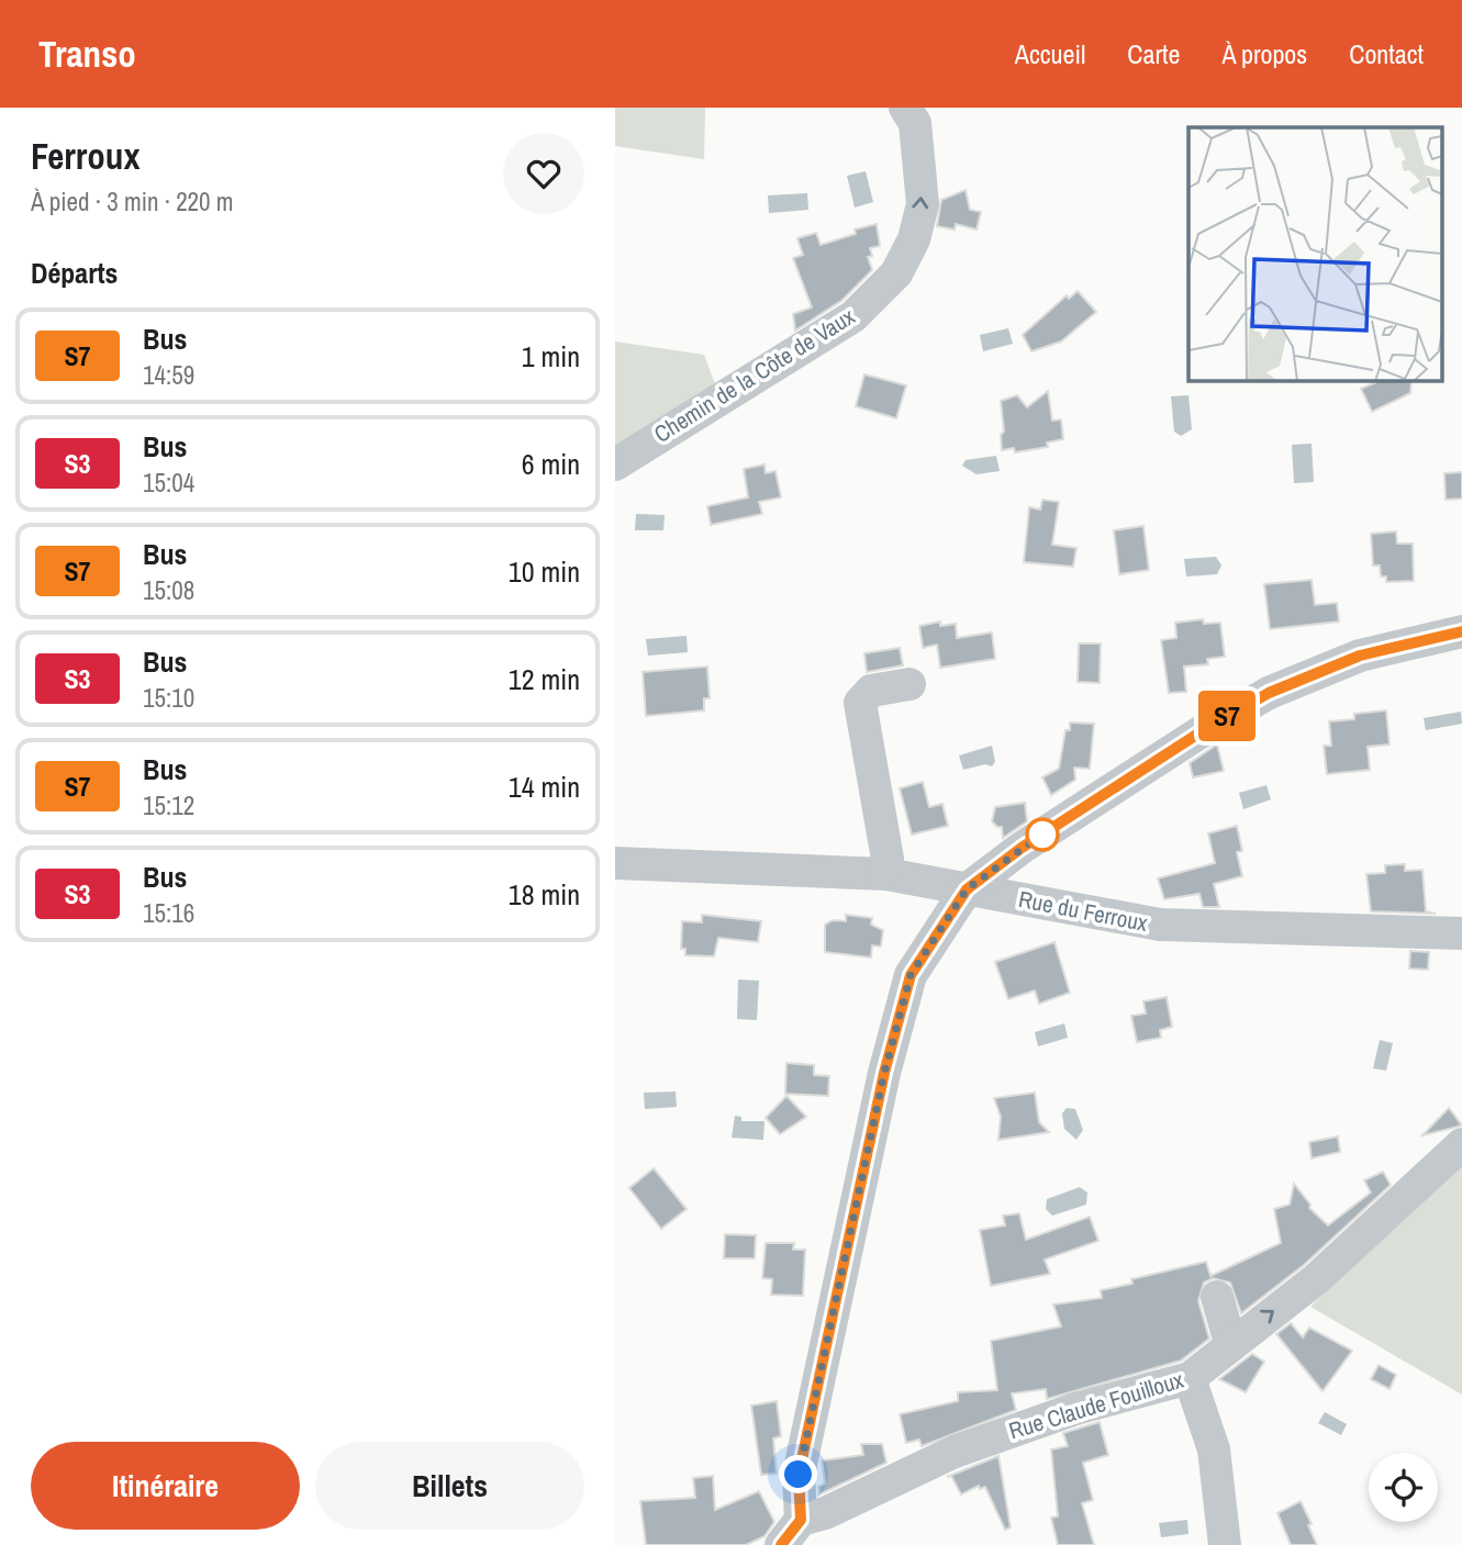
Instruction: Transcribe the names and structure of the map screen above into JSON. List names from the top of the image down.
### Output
{
  "streets": {
    "street": ["Chemin de la Côte de Vaux", "Rue du Ferroux", "Rue Claude Fouilloux"]
  },
  "one_way": ["Chemin de la Côte de Vaux", "Rue Claude Fouilloux"],
  "lines": ["bus line S7"],
  "page": {
    "header": "Transo",
    "nav": [
      "Accueil",
      "Carte",
      "À propos",
      "Contact"
    ],
    "heading": [
      ["Ferroux", "À pied · 3 min · 220 m"],
      "Départs"
    ],
    "on_map": "S7",
    "list": [
      {
        "mark": "S7",
        "name": "Bus",
        "note": "14:59",
        "value": "1 min"
      },
      {
        "mark": "S3",
        "name": "Bus",
        "note": "15:04",
        "value": "6 min"
      },
      {
        "mark": "S7",
        "name": "Bus",
        "note": "15:08",
        "value": "10 min"
      },
      {
        "mark": "S3",
        "name": "Bus",
        "note": "15:10",
        "value": "12 min"
      },
      {
        "mark": "S7",
        "name": "Bus",
        "note": "15:12",
        "value": "14 min"
      },
      {
        "mark": "S3",
        "name": "Bus",
        "note": "15:16",
        "value": "18 min"
      }
    ],
    "buttons": ["Itinéraire", "Billets"]
  }
}
